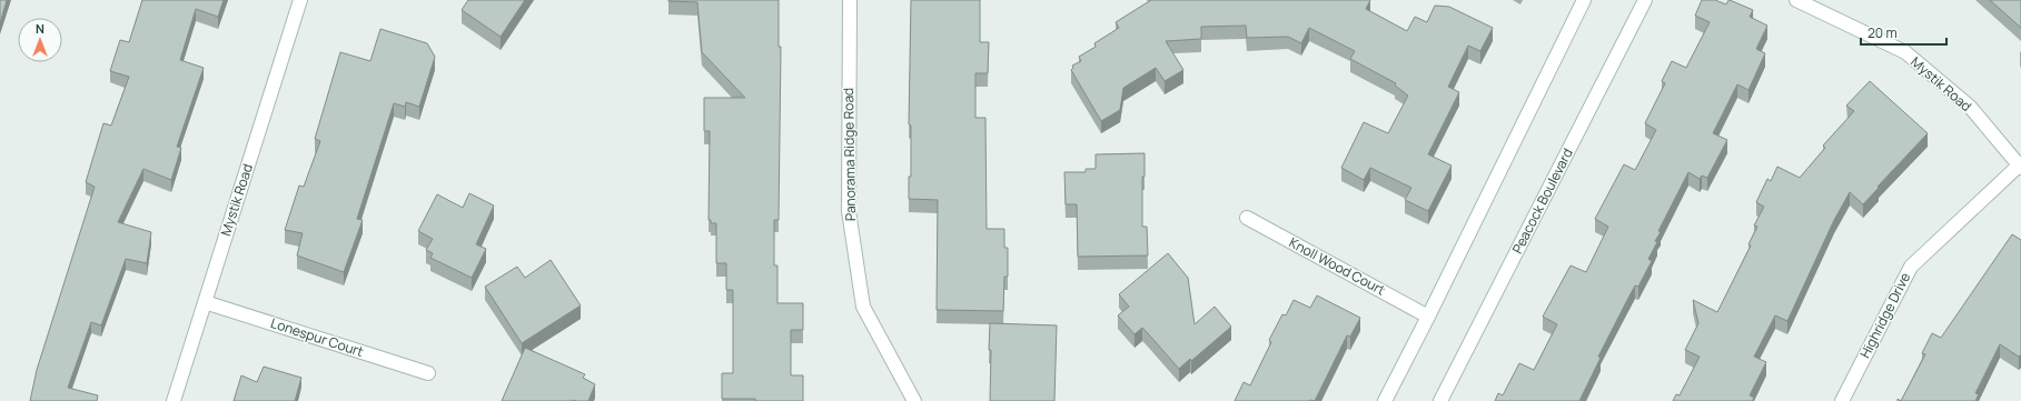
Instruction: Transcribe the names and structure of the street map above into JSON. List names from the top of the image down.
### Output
{
  "streets": {
    "street": [
      "Mystik Road",
      "Panorama Ridge Road",
      "Peacock Boulevard",
      "Knoll Wood Court",
      "Highridge Drive",
      "Lonespur Court"
    ]
  },
  "crossings": [
    ["Mystik Road", "Highridge Drive"],
    ["Mystik Road", "Lonespur Court"]
  ],
  "scale_bar": "20 m",
  "north": "top"
}
